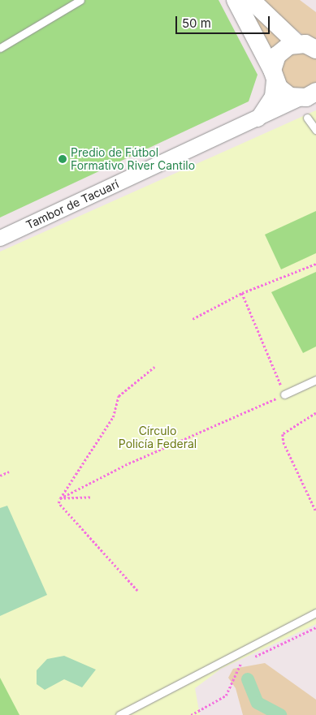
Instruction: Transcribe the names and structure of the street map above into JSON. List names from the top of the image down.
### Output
{
  "streets": {
    "street": ["Tambor de Tacuarí"]
  },
  "parks": ["Círculo Policía Federal"],
  "places": ["Predio de Fútbol Formativo River Cantilo"],
  "scale_bar": "50 m"
}
